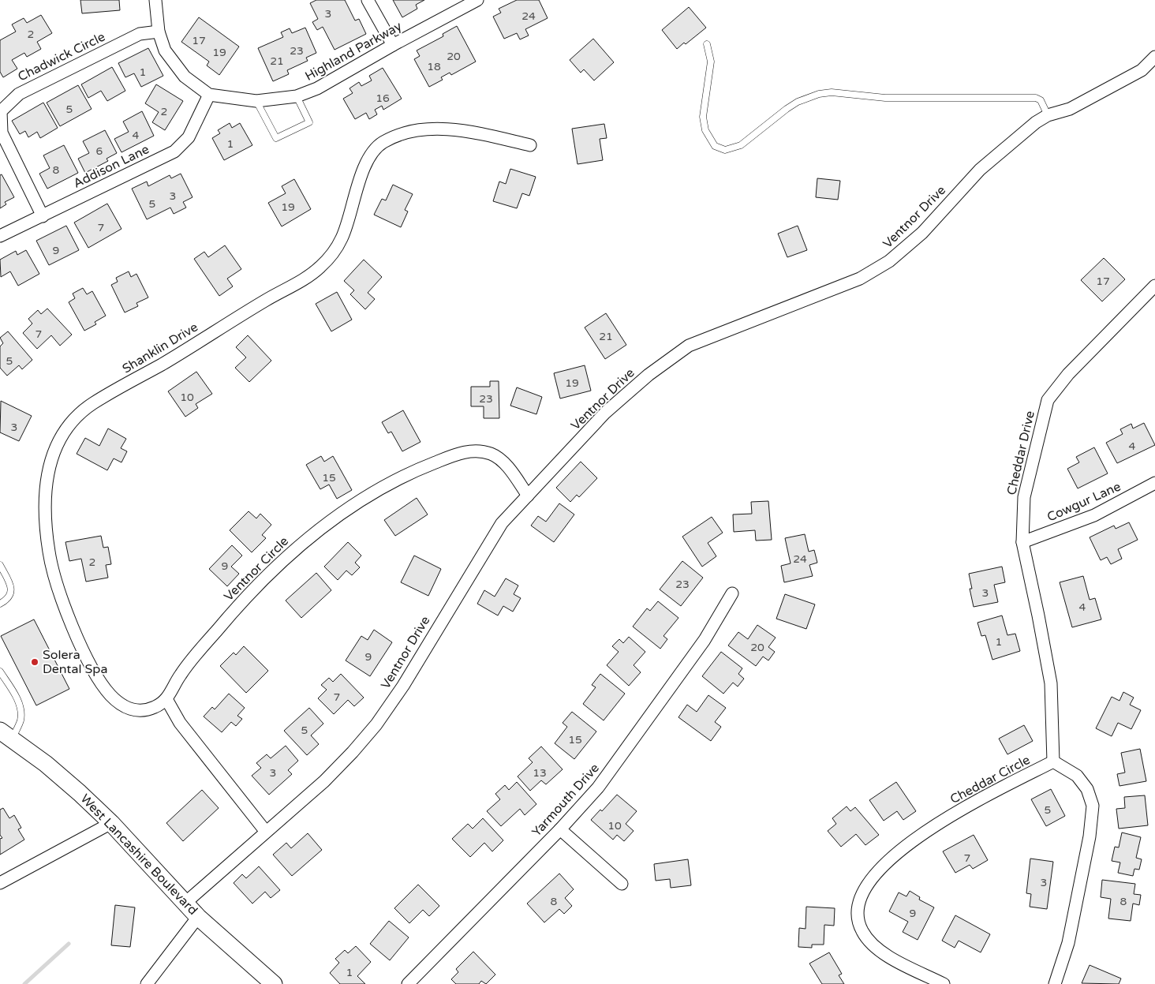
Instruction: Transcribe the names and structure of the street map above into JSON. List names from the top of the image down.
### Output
{
  "streets": {
    "main road": ["West Lancashire Boulevard"],
    "street": [
      "Highland Parkway",
      "Chadwick Circle",
      "Addison Lane",
      "Ventnor Drive",
      "Shanklin Drive",
      "Cheddar Drive",
      "Cowgur Lane",
      "Ventnor Circle",
      "Cheddar Circle",
      "Yarmouth Drive"
    ]
  },
  "crossings": [
    ["Highland Parkway", "Chadwick Circle"],
    ["Highland Parkway", "Addison Lane"],
    ["Chadwick Circle", "Addison Lane"],
    ["Ventnor Drive", "Ventnor Circle"],
    ["Ventnor Drive", "West Lancashire Boulevard"],
    ["Shanklin Drive", "Ventnor Circle"],
    ["Cheddar Drive", "Cowgur Lane"],
    ["Cheddar Drive", "Cheddar Circle"]
  ],
  "places": ["Solera Dental Spa"],
  "house_numbers": [
    "3",
    "24",
    "2",
    "17",
    "23",
    "19",
    "20",
    "21",
    "18",
    "1",
    "16",
    "5",
    "2",
    "4",
    "1",
    "6",
    "8",
    "3",
    "5",
    "19",
    "7",
    "9",
    "17",
    "7",
    "21",
    "5",
    "19",
    "10",
    "23",
    "3",
    "4",
    "15",
    "24",
    "2",
    "9",
    "23",
    "3",
    "4",
    "1",
    "20",
    "9",
    "7",
    "5",
    "15",
    "3",
    "13",
    "5",
    "10",
    "7",
    "3",
    "8",
    "8",
    "9",
    "1"
  ]
}
